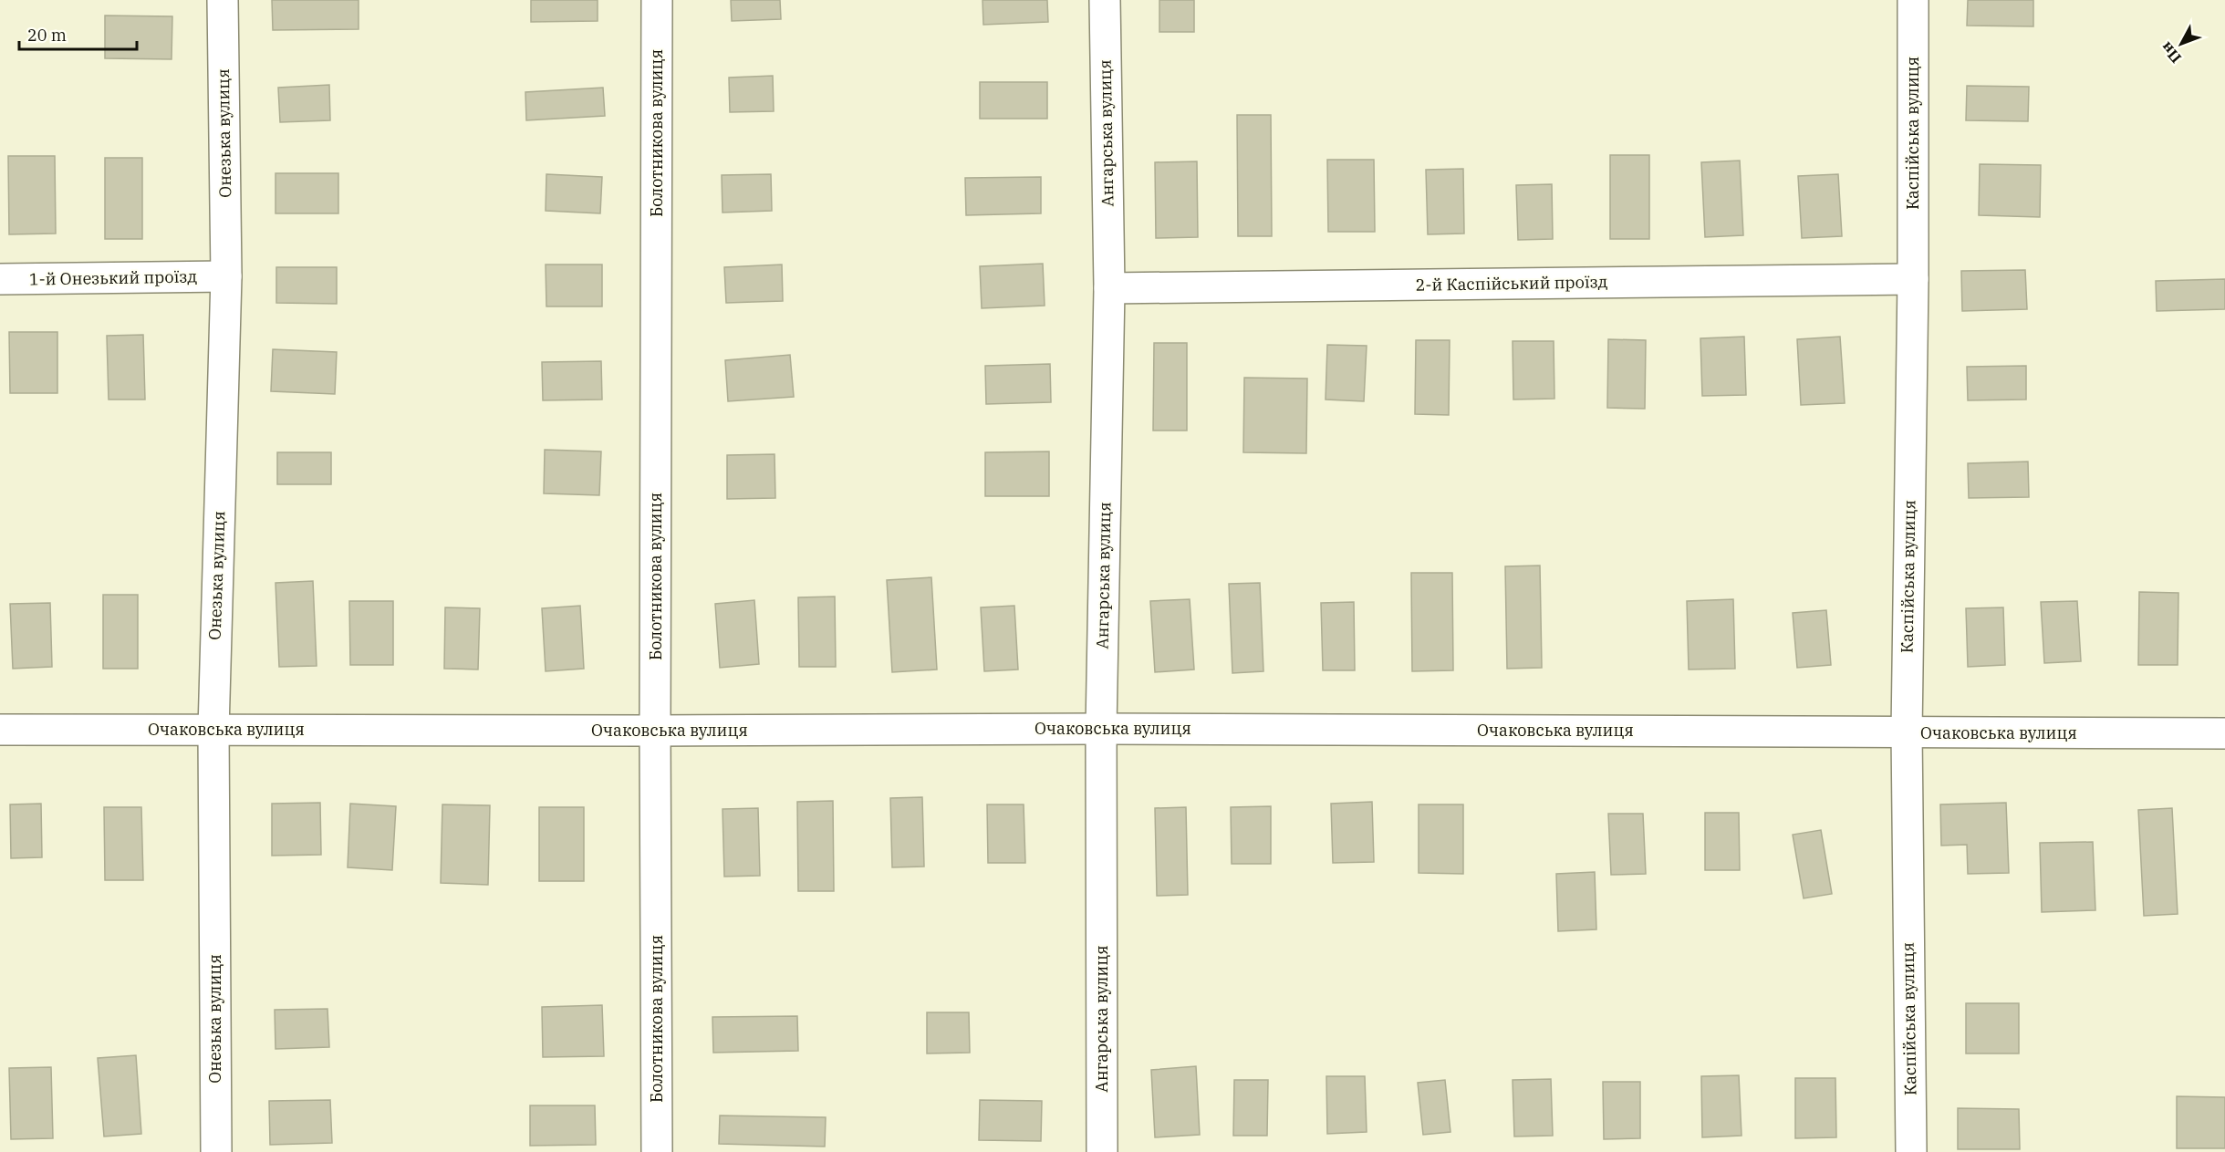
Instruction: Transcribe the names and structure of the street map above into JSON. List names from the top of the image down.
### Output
{
  "streets": {
    "street": [
      "Онезька вулиця",
      "Болотникова вулиця",
      "Ангарська вулиця",
      "Каспійська вулиця",
      "1-й Онезький проїзд",
      "2-й Каспійський проїзд",
      "Очаковська вулиця"
    ]
  },
  "crossings": [
    ["Онезька вулиця", "1-й Онезький проїзд"],
    ["Онезька вулиця", "Очаковська вулиця"],
    ["Болотникова вулиця", "Очаковська вулиця"],
    ["Ангарська вулиця", "2-й Каспійський проїзд"],
    ["Ангарська вулиця", "Очаковська вулиця"],
    ["Каспійська вулиця", "2-й Каспійський проїзд"],
    ["Каспійська вулиця", "Очаковська вулиця"]
  ],
  "scale_bar": "20 m",
  "north": "bottom left"
}
